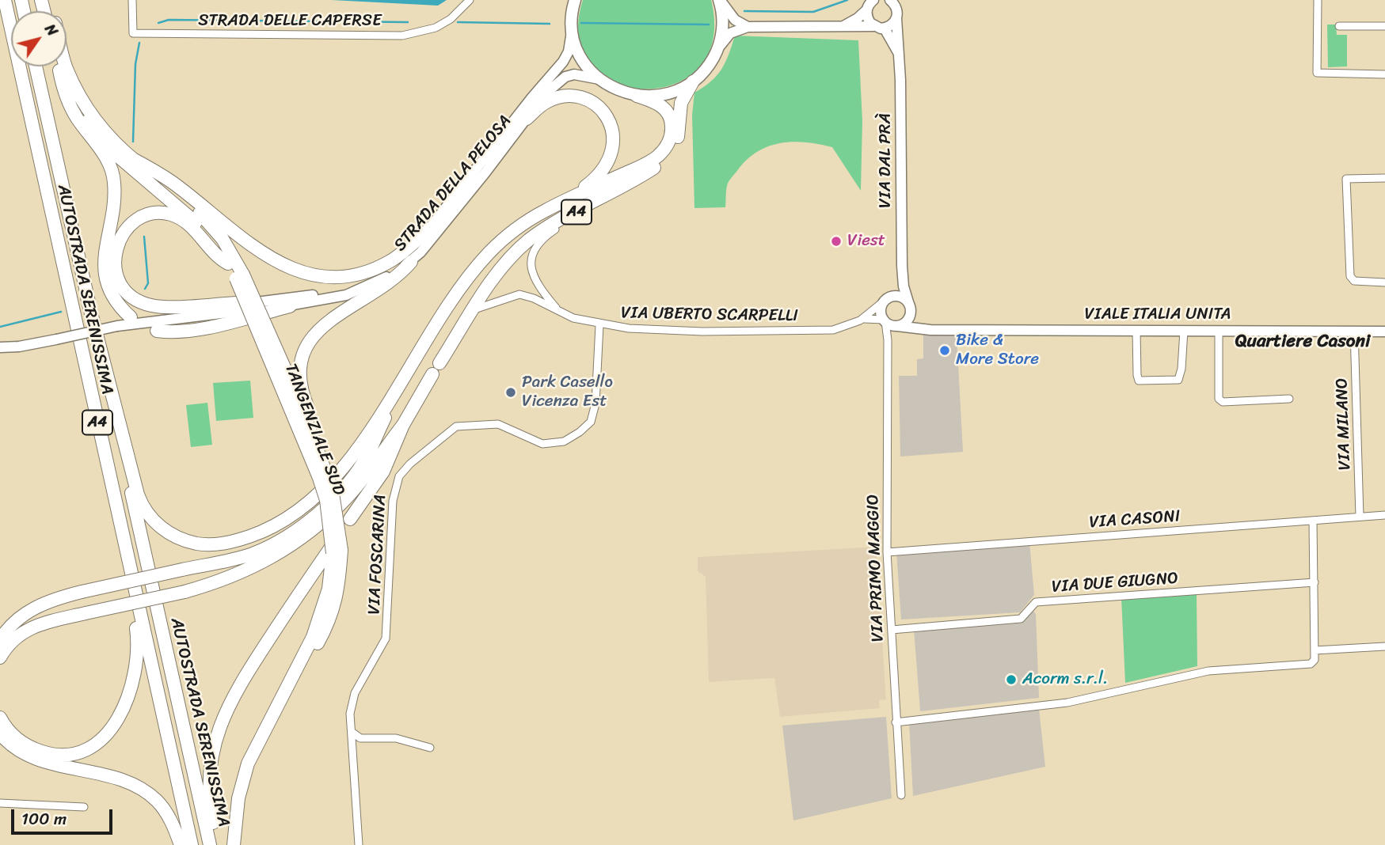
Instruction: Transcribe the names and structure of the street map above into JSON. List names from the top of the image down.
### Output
{
  "streets": {
    "highway": ["A4", "AUTOSTRADA SERENISSIMA", "TANGENZIALE SUD"],
    "street": [
      "STRADA DELLE CAPERSE",
      "VIA DAL PRÀ",
      "STRADA DELLA PELOSA",
      "VIA UBERTO SCARPELLI",
      "VIALE ITALIA UNITA",
      "VIA MILANO",
      "VIA CASONI",
      "VIA FOSCARINA",
      "VIA PRIMO MAGGIO",
      "VIA DUE GIUGNO"
    ]
  },
  "crossings": [
    ["VIA DAL PRÀ", "VIA UBERTO SCARPELLI"],
    ["VIA DAL PRÀ", "VIALE ITALIA UNITA"],
    ["VIA DAL PRÀ", "VIA PRIMO MAGGIO"],
    ["A4", "VIA UBERTO SCARPELLI"],
    ["VIA UBERTO SCARPELLI", "VIALE ITALIA UNITA"],
    ["VIA UBERTO SCARPELLI", "VIA FOSCARINA"],
    ["VIA UBERTO SCARPELLI", "VIA PRIMO MAGGIO"],
    ["VIALE ITALIA UNITA", "VIA MILANO"],
    ["VIALE ITALIA UNITA", "VIA PRIMO MAGGIO"],
    ["VIA MILANO", "VIA CASONI"],
    ["VIA CASONI", "VIA PRIMO MAGGIO"],
    ["VIA PRIMO MAGGIO", "VIA DUE GIUGNO"]
  ],
  "districts": ["Quartiere Casoni"],
  "places": [
    "Viest",
    "Bike & More Store",
    "Park Casello Vicenza Est",
    "Acorm s.r.l."
  ],
  "scale_bar": "100 m",
  "north": "top right"
}
